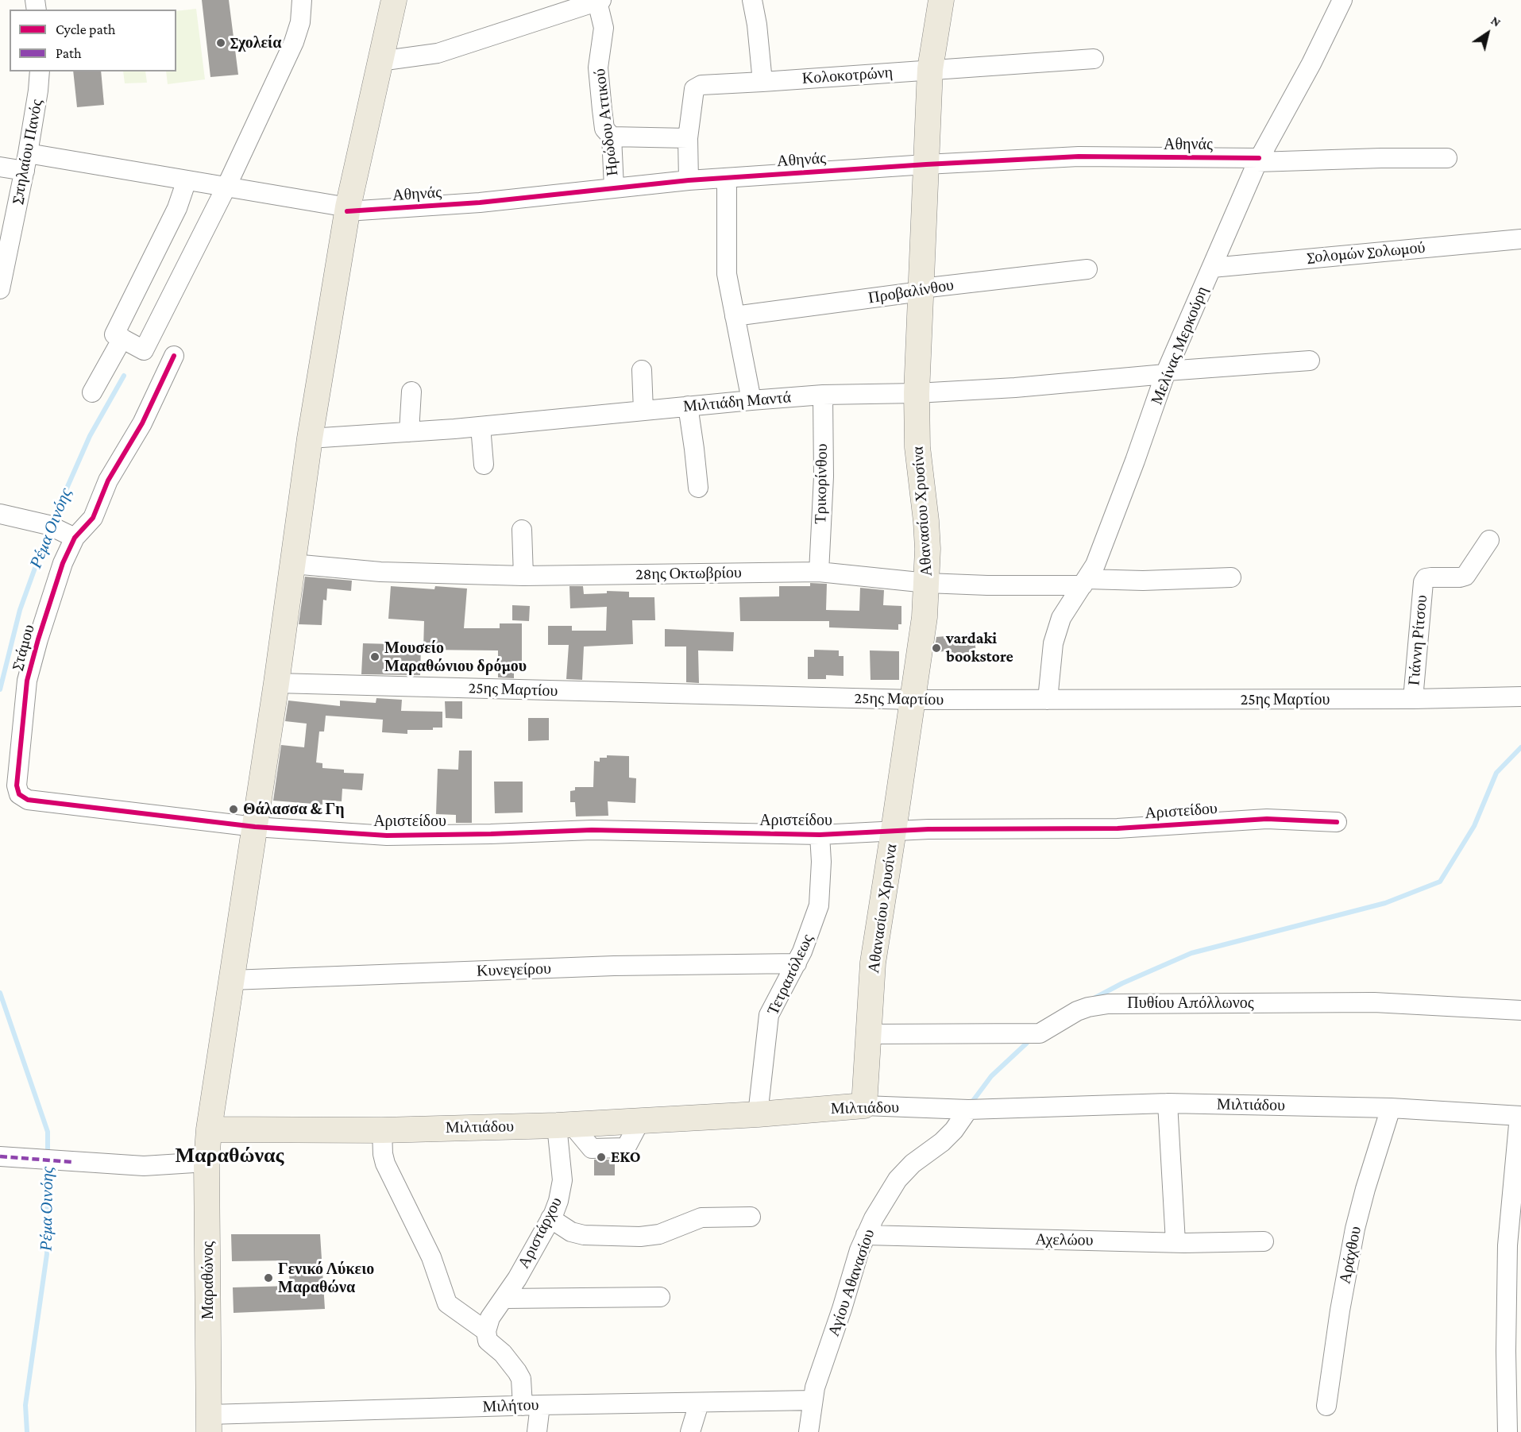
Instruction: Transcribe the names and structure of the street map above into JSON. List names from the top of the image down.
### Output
{
  "streets": {
    "main road": ["Αθανασίου Χρυσίνα", "Μιλτιάδου", "Μαραθώνος"],
    "street": [
      "Κολοκοτρώνη",
      "Ηρώδου Αττικού",
      "Αθηνάς",
      "Σπηλαίου Πανός",
      "Σολομών Σολωμού",
      "Προβαλίνθου",
      "Μελίνας Μερκούρη",
      "Μιλτιάδη Μαντά",
      "Τρικορίνθου",
      "28ης Οκτωβρίου",
      "Γιάννη Ρίτσου",
      "Στάμου",
      "25ης Μαρτίου",
      "Αριστείδου",
      "Κυνεγείρου",
      "Τετραπόλεως",
      "Πυθίου Απόλλωνος",
      "Αριστάρχου",
      "Αχελώου",
      "Αράχθου",
      "Αγίου Αθανασίου",
      "Μιλήτου"
    ]
  },
  "crossings": [
    ["Κολοκοτρώνη", "Αθηνάς"],
    ["Κολοκοτρώνη", "Αθανασίου Χρυσίνα"],
    ["Ηρώδου Αττικού", "Αθηνάς"],
    ["Αθηνάς", "Σπηλαίου Πανός"],
    ["Αθηνάς", "Μελίνας Μερκούρη"],
    ["Αθηνάς", "Αθανασίου Χρυσίνα"],
    ["Αθηνάς", "Μαραθώνος"],
    ["Σολομών Σολωμού", "Μελίνας Μερκούρη"],
    ["Προβαλίνθου", "Αθανασίου Χρυσίνα"],
    ["Μελίνας Μερκούρη", "Μιλτιάδη Μαντά"],
    ["Μελίνας Μερκούρη", "28ης Οκτωβρίου"],
    ["Μελίνας Μερκούρη", "25ης Μαρτίου"],
    ["Μιλτιάδη Μαντά", "Τρικορίνθου"],
    ["Μιλτιάδη Μαντά", "Αθανασίου Χρυσίνα"],
    ["Μιλτιάδη Μαντά", "Μαραθώνος"],
    ["Τρικορίνθου", "28ης Οκτωβρίου"],
    ["Αθανασίου Χρυσίνα", "28ης Οκτωβρίου"],
    ["Αθανασίου Χρυσίνα", "25ης Μαρτίου"],
    ["Αθανασίου Χρυσίνα", "Αριστείδου"],
    ["Αθανασίου Χρυσίνα", "Πυθίου Απόλλωνος"],
    ["Αθανασίου Χρυσίνα", "Μιλτιάδου"],
    ["28ης Οκτωβρίου", "Μαραθώνος"],
    ["Γιάννη Ρίτσου", "25ης Μαρτίου"],
    ["Στάμου", "Αριστείδου"],
    ["Στάμου", "Μαραθώνος"],
    ["25ης Μαρτίου", "Μαραθώνος"],
    ["Αριστείδου", "Τετραπόλεως"],
    ["Αριστείδου", "Μαραθώνος"],
    ["Κυνεγείρου", "Τετραπόλεως"],
    ["Κυνεγείρου", "Μαραθώνος"],
    ["Τετραπόλεως", "Μιλτιάδου"],
    ["Μιλτιάδου", "Αριστάρχου"],
    ["Μιλτιάδου", "Αράχθου"],
    ["Μιλτιάδου", "Μαραθώνος"],
    ["Μιλτιάδου", "Αγίου Αθανασίου"],
    ["Αχελώου", "Αγίου Αθανασίου"],
    ["Μαραθώνος", "Μιλήτου"],
    ["Αγίου Αθανασίου", "Μιλήτου"]
  ],
  "districts": ["Μαραθώνας"],
  "water": ["Ρέμα Οινόης"],
  "places": [
    "Σχολεία",
    "vardaki bookstore",
    "Μουσείο Μαραθώνιου δρόμου",
    "Θάλασσα & Γη",
    "EKO",
    "Γενικό Λύκειο Μαραθώνα"
  ],
  "legend": ["Cycle path", "Path"],
  "north": "top right"
}
